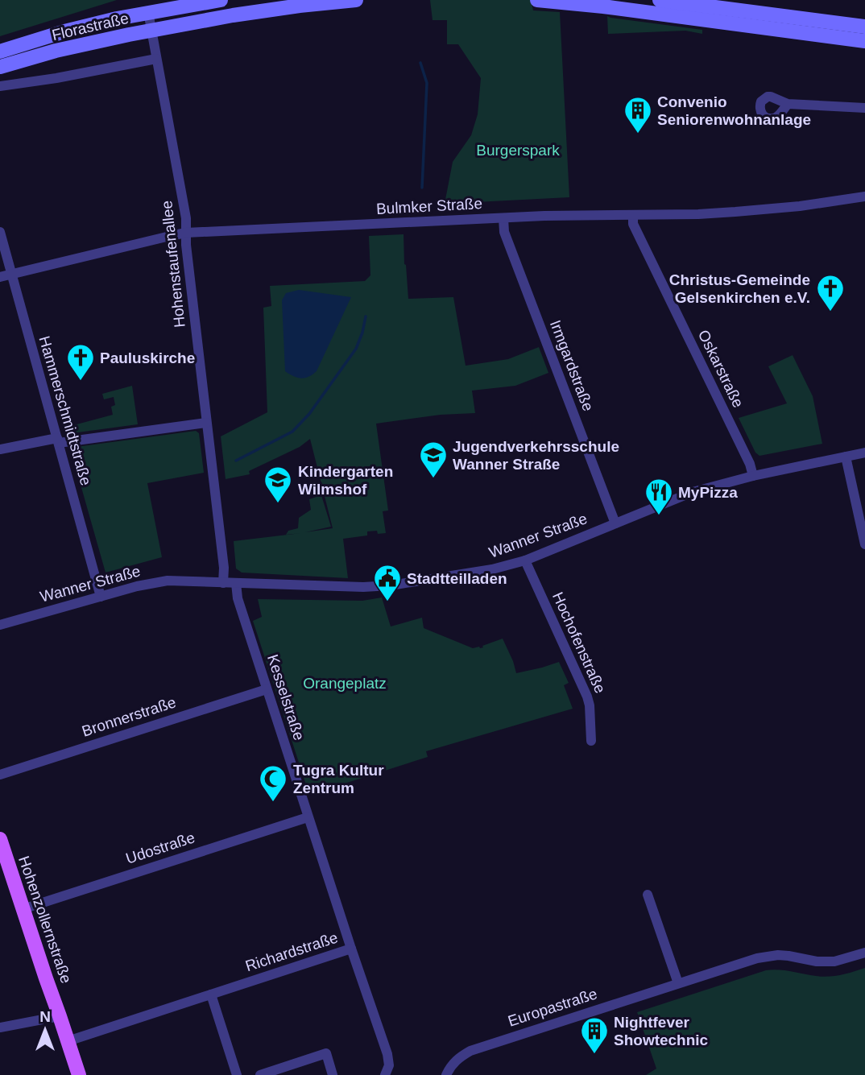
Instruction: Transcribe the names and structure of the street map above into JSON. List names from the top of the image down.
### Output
{
  "streets": {
    "main road": ["Florastraße", "Hohenzollernstraße"],
    "street": [
      "Bulmker Straße",
      "Hohenstaufenallee",
      "Irmgardstraße",
      "Oskarstraße",
      "Hammerschmidtstraße",
      "Wanner Straße",
      "Hochofenstraße",
      "Kesselstraße",
      "Bronnerstraße",
      "Udostraße",
      "Richardstraße",
      "Europastraße"
    ]
  },
  "crossings": [
    ["Florastraße", "Hohenstaufenallee"],
    ["Bulmker Straße", "Hohenstaufenallee"],
    ["Bulmker Straße", "Irmgardstraße"],
    ["Bulmker Straße", "Oskarstraße"],
    ["Bulmker Straße", "Hammerschmidtstraße"],
    ["Hohenstaufenallee", "Wanner Straße"],
    ["Irmgardstraße", "Wanner Straße"],
    ["Oskarstraße", "Wanner Straße"],
    ["Hammerschmidtstraße", "Wanner Straße"],
    ["Wanner Straße", "Hochofenstraße"],
    ["Wanner Straße", "Kesselstraße"],
    ["Kesselstraße", "Bronnerstraße"],
    ["Kesselstraße", "Udostraße"],
    ["Kesselstraße", "Richardstraße"],
    ["Udostraße", "Hohenzollernstraße"],
    ["Hohenzollernstraße", "Richardstraße"]
  ],
  "parks": ["Burgerspark", "Orangeplatz"],
  "places": {
    "building": ["Convenio Seniorenwohnanlage", "Nightfever Showtechnic"],
    "church": ["Christus-Gemeinde Gelsenkirchen e.V.", "Pauluskirche"],
    "school or university": ["Jugendverkehrsschule Wanner Straße", "Kindergarten Wilmshof"],
    "restaurant": ["MyPizza"],
    "public building": ["Stadtteilladen"],
    "mosque": ["Tugra Kultur Zentrum"]
  },
  "north": "top"
}
